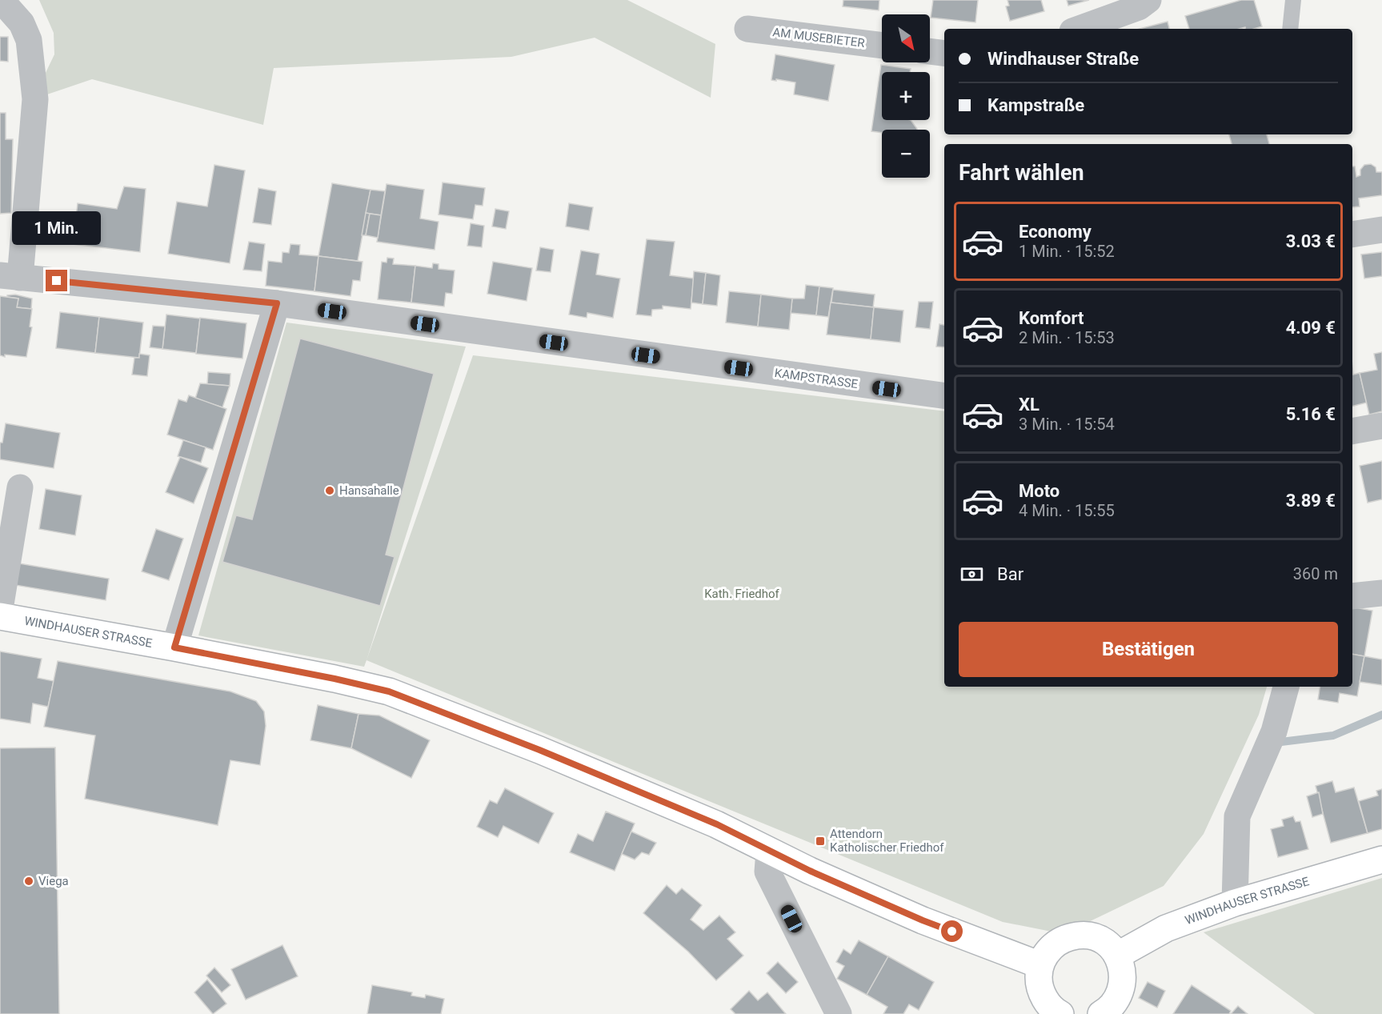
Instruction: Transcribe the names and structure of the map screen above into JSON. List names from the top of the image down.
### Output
{
  "streets": {
    "main road": ["WINDHAUSER STRASSE"],
    "street": ["AM MUSEBIETER", "KAMPSTRASSE"]
  },
  "parks": ["Kath. Friedhof"],
  "places": {
    "other": ["Hansahalle", "Viega"],
    "transit": ["Attendorn Katholischer Friedhof"]
  },
  "north": "bottom right",
  "page": {
    "map_buttons": ["+", "−"],
    "banner": ["Windhauser Straße", "Kampstraße"],
    "heading": "Fahrt wählen",
    "list": [
      {
        "name": "Economy",
        "note": "1 Min. · 15:52",
        "value": "3.03 €"
      },
      {
        "name": "Komfort",
        "note": "2 Min. · 15:53",
        "value": "4.09 €"
      },
      {
        "name": "XL",
        "note": "3 Min. · 15:54",
        "value": "5.16 €"
      },
      {
        "name": "Moto",
        "note": "4 Min. · 15:55",
        "value": "3.89 €"
      }
    ],
    "bubble": "1 Min.",
    "pay": ["Bar", "360 m"],
    "buttons": "Bestätigen"
  }
}
